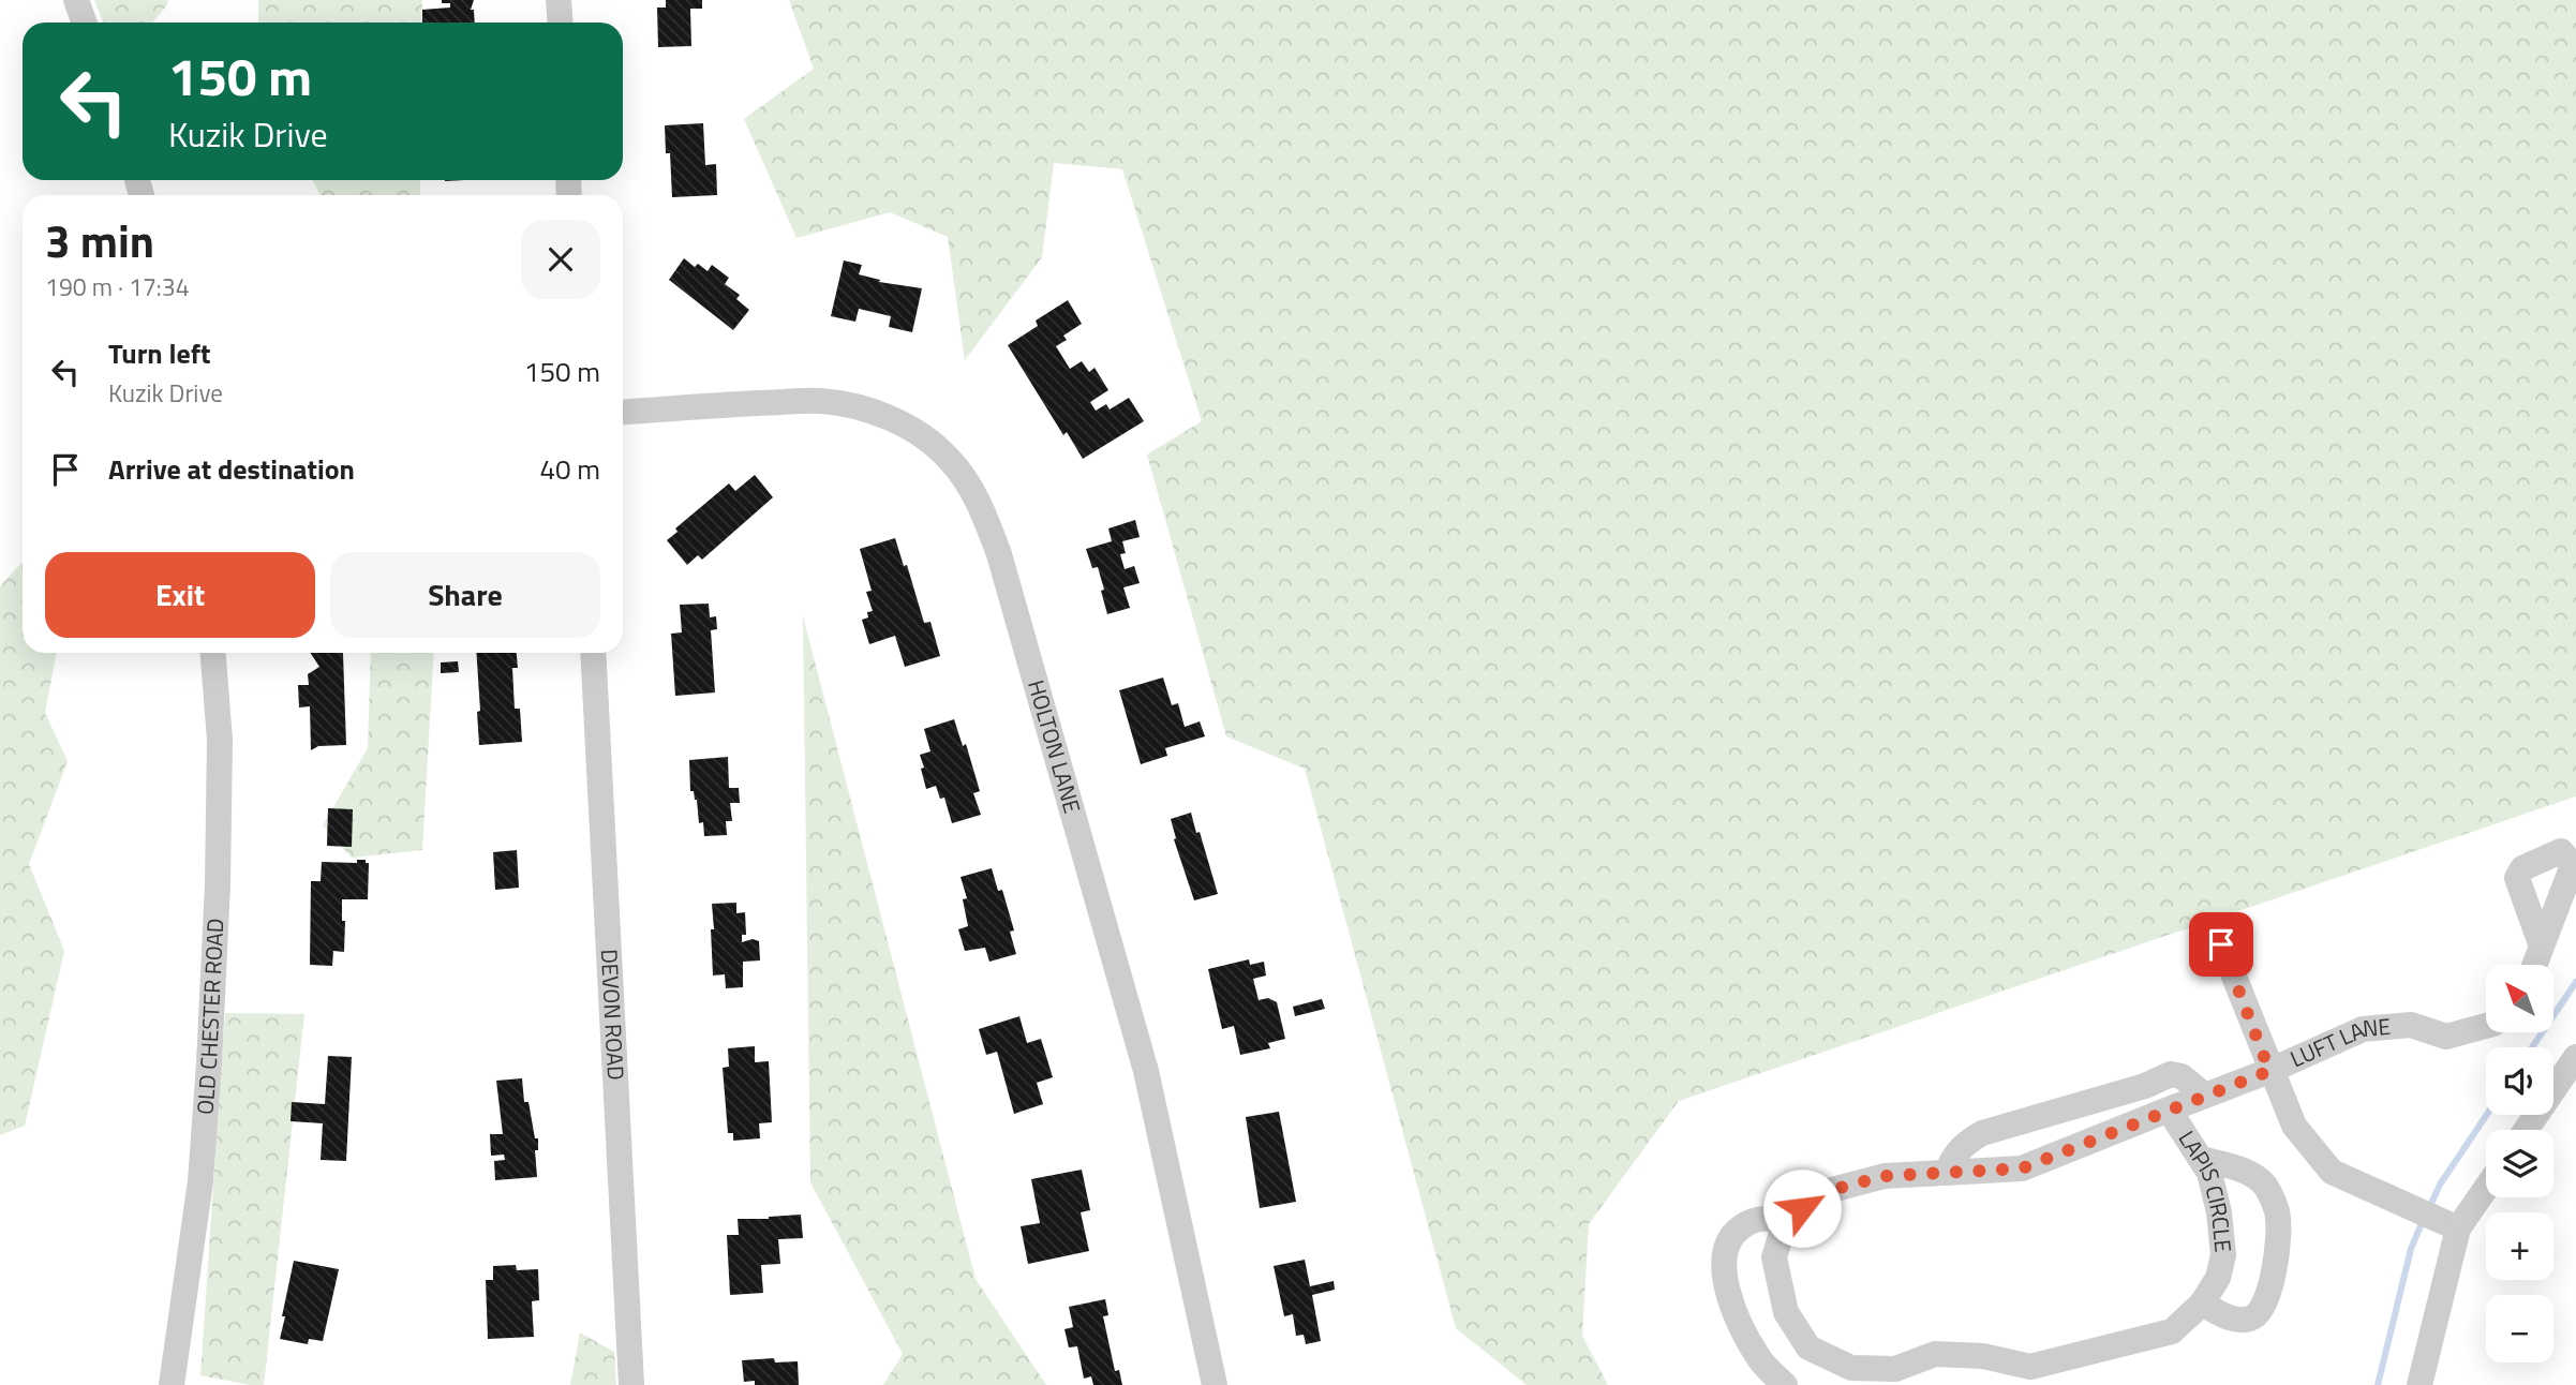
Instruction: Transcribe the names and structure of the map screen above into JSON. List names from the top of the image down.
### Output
{
  "streets": {
    "street": [
      "HOLTON LANE",
      "DEVON ROAD",
      "OLD CHESTER ROAD",
      "LUFT LANE",
      "LAPIS CIRCLE"
    ]
  },
  "crossings": [
    ["LUFT LANE", "LAPIS CIRCLE"]
  ],
  "north": "top left",
  "page": {
    "turn": ["150 m", "Kuzik Drive"],
    "heading": ["3 min", "190 m · 17:34"],
    "list": [
      {
        "name": "Turn left",
        "note": "Kuzik Drive",
        "value": "150 m"
      },
      {
        "name": "Arrive at destination",
        "value": "40 m"
      }
    ],
    "buttons": ["Exit", "Share"],
    "map_buttons": ["+", "−"]
  }
}
